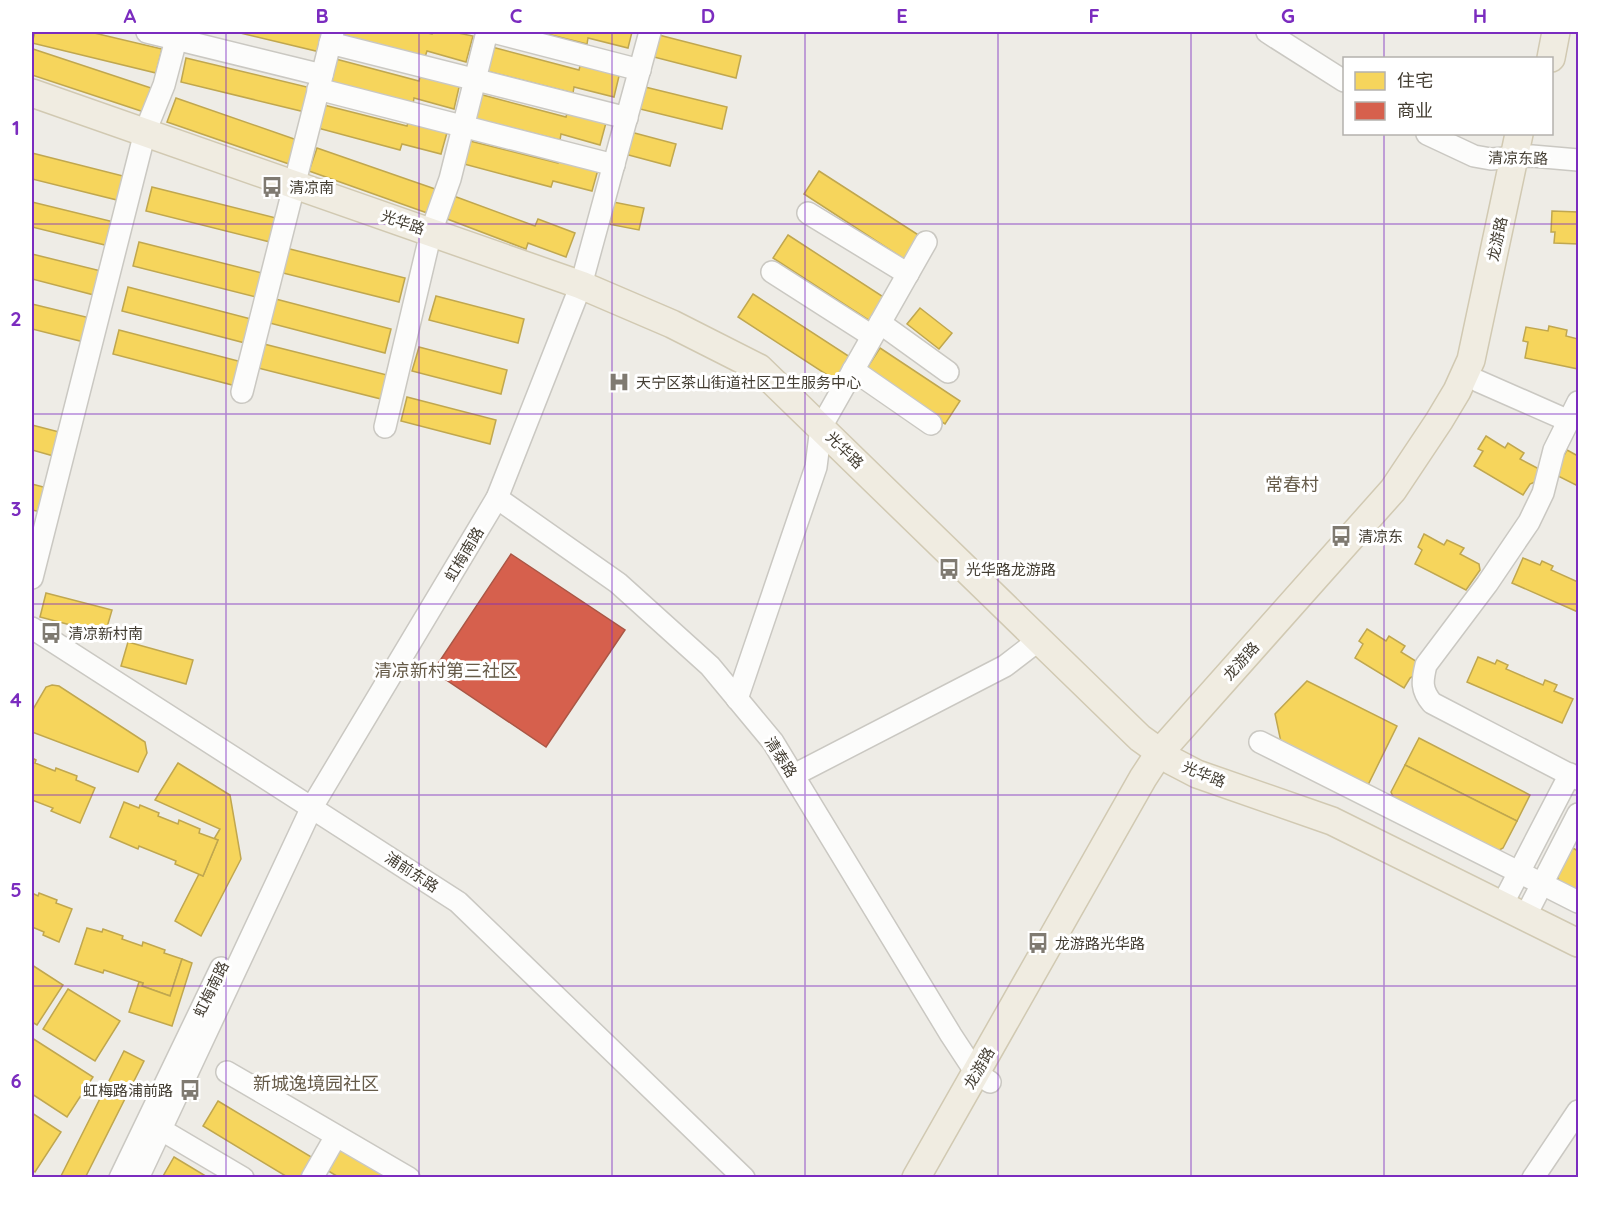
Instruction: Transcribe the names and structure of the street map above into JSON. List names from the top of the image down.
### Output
{
  "streets": {
    "main road": ["光华路", "龙游路"],
    "street": [
      "清凉东路",
      "虹梅南路",
      "清泰路",
      "浦前东路"
    ]
  },
  "crossings": [
    ["清凉东路", "龙游路"],
    ["光华路", "龙游路"],
    ["光华路", "虹梅南路"],
    ["龙游路", "清泰路"],
    ["虹梅南路", "清泰路"],
    ["虹梅南路", "浦前东路"]
  ],
  "districts": ["常春村", "清凉新村第三社区", "新城逸境园社区"],
  "places": {
    "bus stop": [
      "清凉南",
      "清凉东",
      "光华路龙游路",
      "清凉新村南",
      "龙游路光华路",
      "虹梅路浦前路"
    ],
    "hospital": ["天宁区茶山街道社区卫生服务中心"]
  },
  "legend": ["住宅", "商业"],
  "grid": {
    "columns": [
      "A",
      "B",
      "C",
      "D",
      "E",
      "F",
      "G",
      "H"
    ],
    "rows": [
      "1",
      "2",
      "3",
      "4",
      "5",
      "6"
    ]
  }
}
